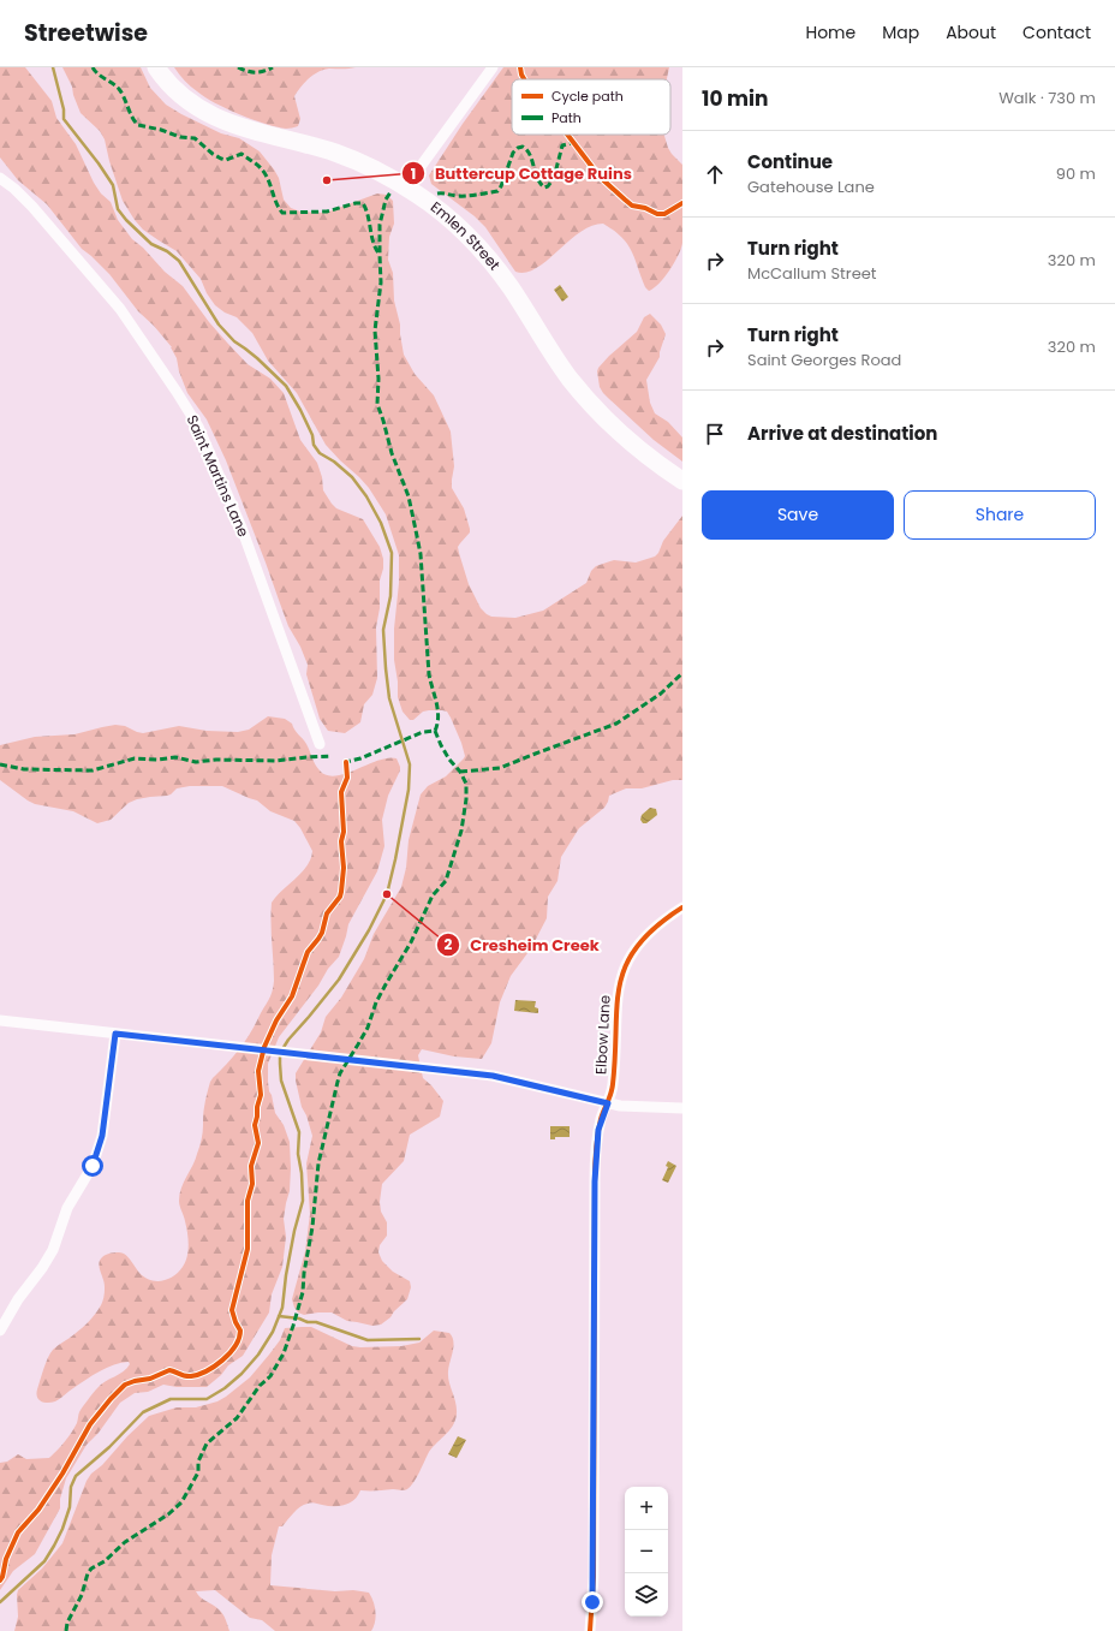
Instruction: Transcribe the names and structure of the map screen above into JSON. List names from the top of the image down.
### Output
{
  "streets": {
    "main road": ["Emlen Street"],
    "street": ["Saint Martins Lane", "Elbow Lane"]
  },
  "places": ["Buttercup Cottage Ruins", "Cresheim Creek"],
  "legend": ["Cycle path", "Path"],
  "page": {
    "header": "Streetwise",
    "nav": [
      "Home",
      "Map",
      "About",
      "Contact"
    ],
    "heading": ["10 min", "Walk · 730 m"],
    "list": [
      ["Continue", "Gatehouse Lane", "90 m"],
      ["Turn right", "McCallum Street", "320 m"],
      ["Turn right", "Saint Georges Road", "320 m"],
      "Arrive at destination"
    ],
    "buttons": ["Save", "Share"],
    "map_buttons": ["+", "−"]
  }
}
